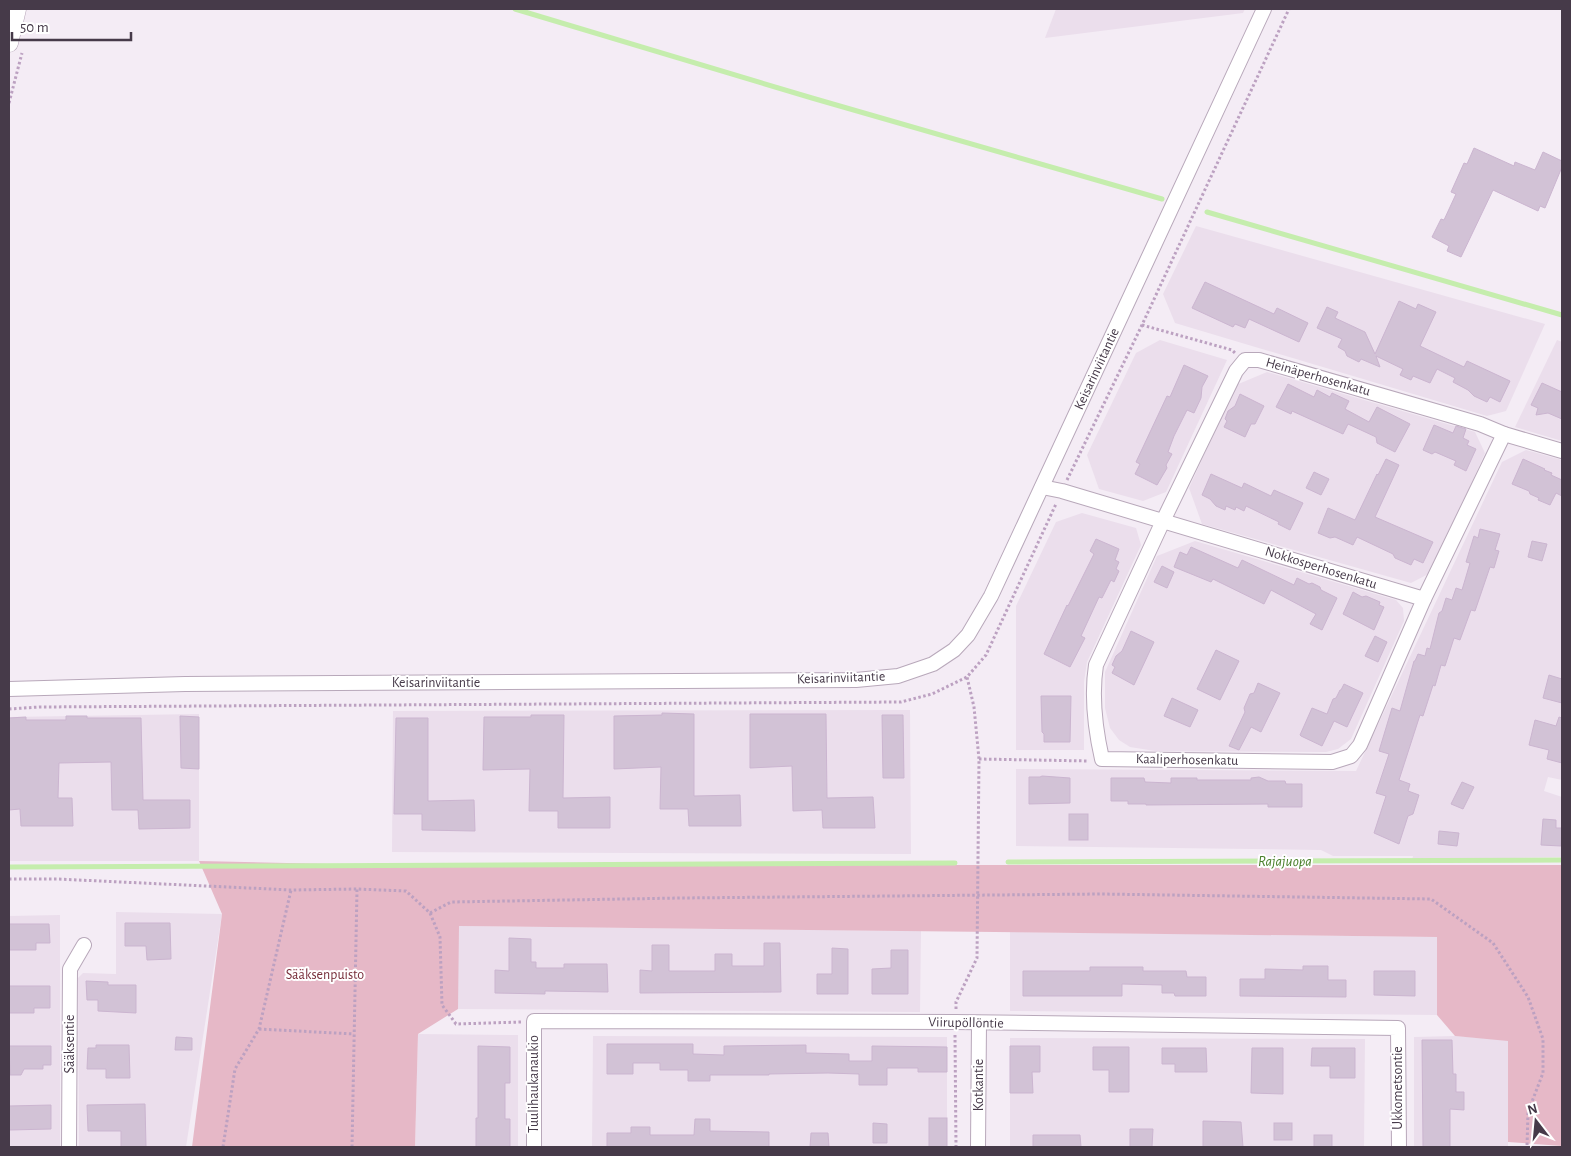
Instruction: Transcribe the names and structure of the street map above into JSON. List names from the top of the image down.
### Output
{
  "streets": {
    "street": [
      "Keisarinviitantie",
      "Heinäperhosenkatu",
      "Nokkosperhosenkatu",
      "Kaaliperhosenkatu",
      "Viirupöllöntie",
      "Sääksentie",
      "Tuulihaukanaukio",
      "Kotkantie",
      "Ukkometsontie"
    ]
  },
  "crossings": [
    ["Keisarinviitantie", "Nokkosperhosenkatu"],
    ["Nokkosperhosenkatu", "Kaaliperhosenkatu"],
    ["Viirupöllöntie", "Tuulihaukanaukio"],
    ["Viirupöllöntie", "Kotkantie"],
    ["Viirupöllöntie", "Ukkometsontie"]
  ],
  "water": ["Rajajuopa"],
  "parks": ["Sääksenpuisto"],
  "scale_bar": "50 m",
  "north": "top"
}
